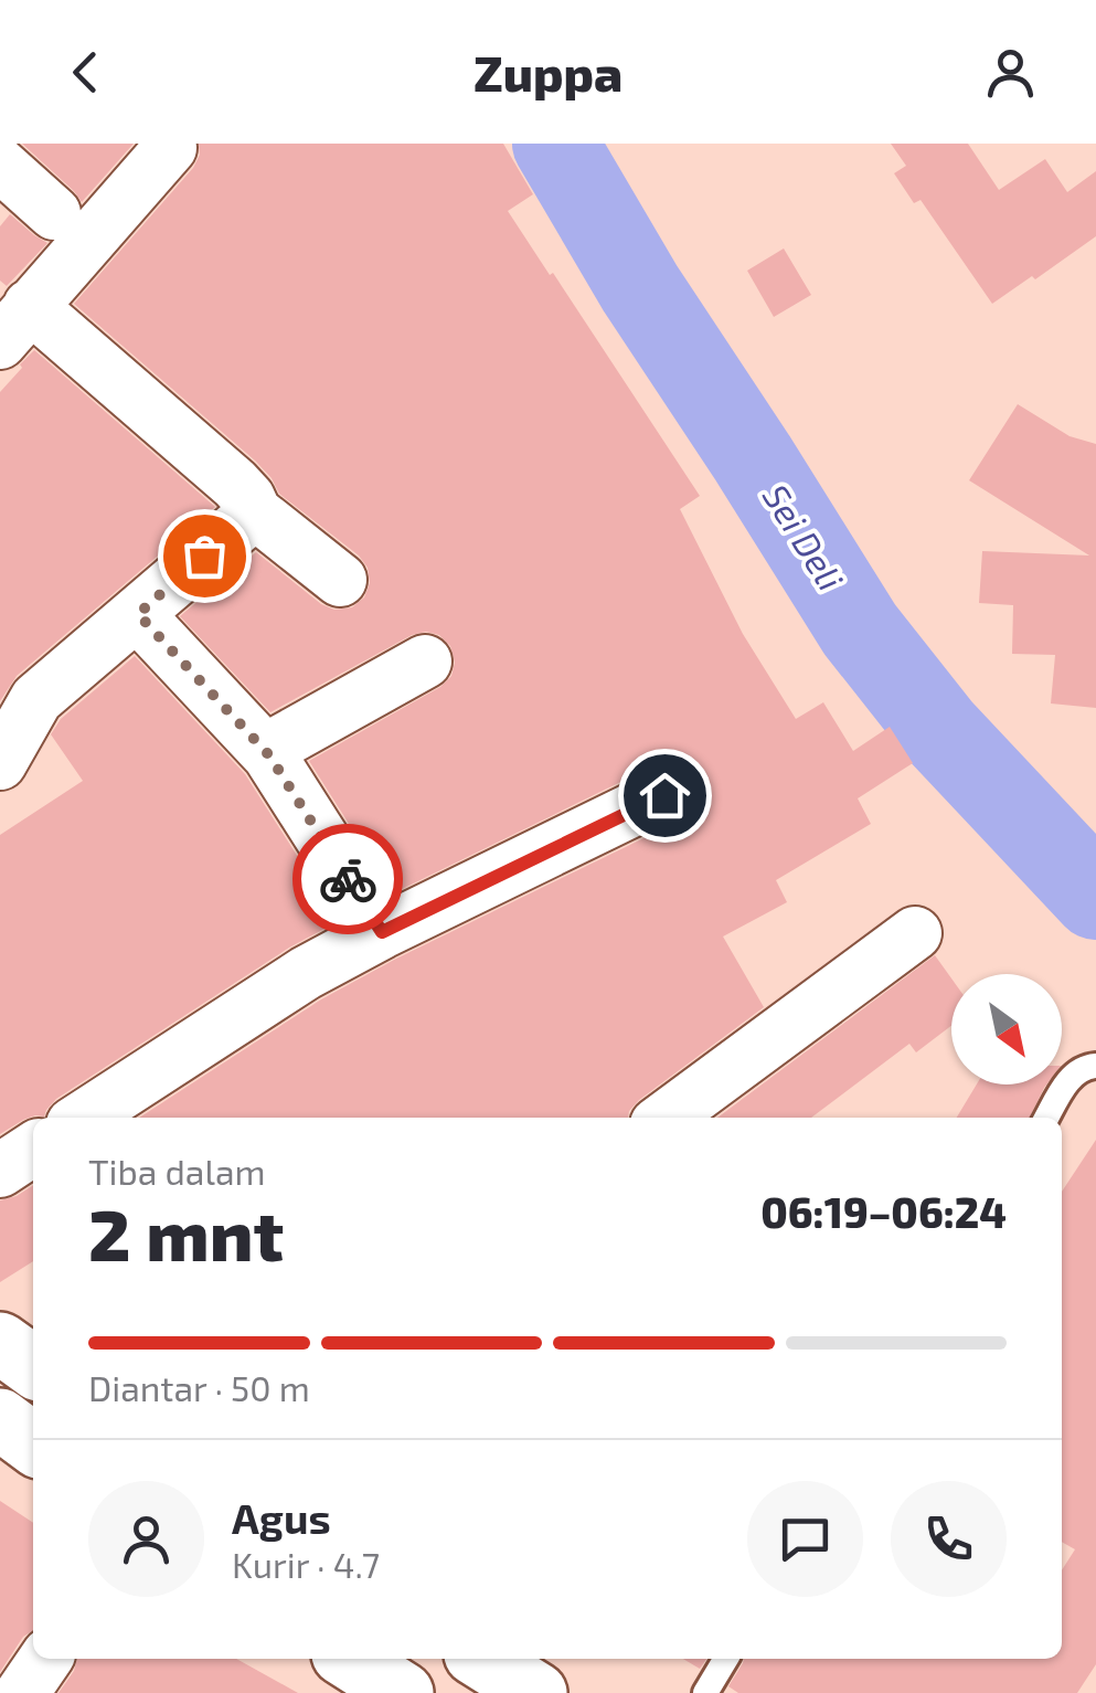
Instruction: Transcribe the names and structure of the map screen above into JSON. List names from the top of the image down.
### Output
{
  "water": ["Sei Deli"],
  "north": "bottom right",
  "page": {
    "header": "Zuppa",
    "heading": ["2 mnt", "Tiba dalam", "06:19–06:24"],
    "panel": ["Agus", "Kurir · 4.7"],
    "bar": "Diantar · 50 m"
  }
}
